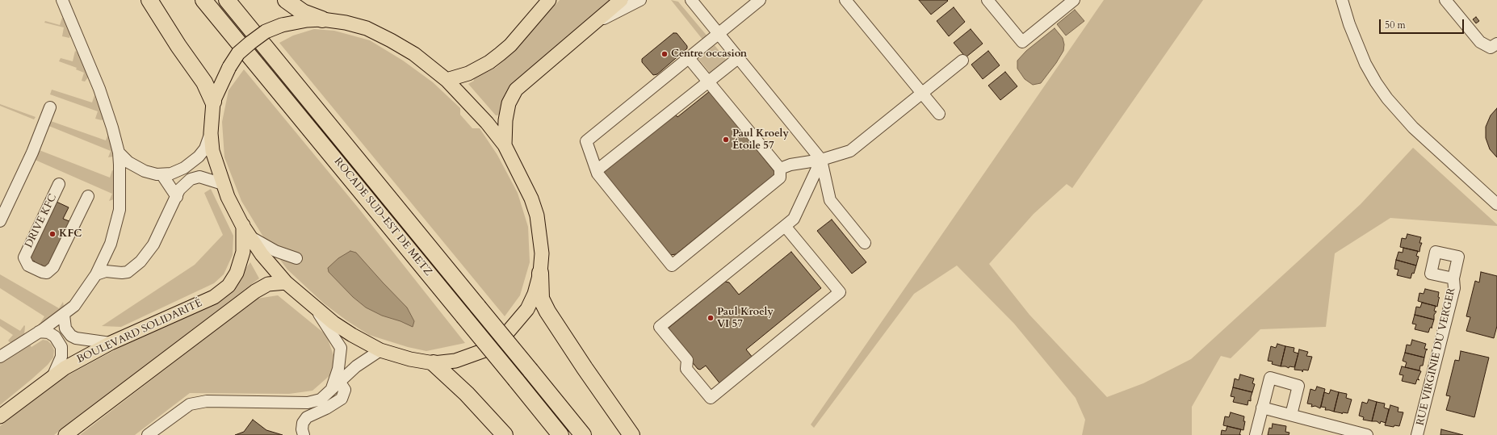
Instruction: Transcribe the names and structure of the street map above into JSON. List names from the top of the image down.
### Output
{
  "streets": {
    "highway": ["ROCADE SUD-EST DE METZ"],
    "main road": ["BOULEVARD SOLIDARITÉ"],
    "street": ["DRIVE KFC", "RUE VIRGINIE DU VERGER"]
  },
  "places": [
    "Centre occasion",
    "Paul Kroely Étoile 57",
    "KFC",
    "Paul Kroely VI 57"
  ],
  "scale_bar": "50 m"
}
